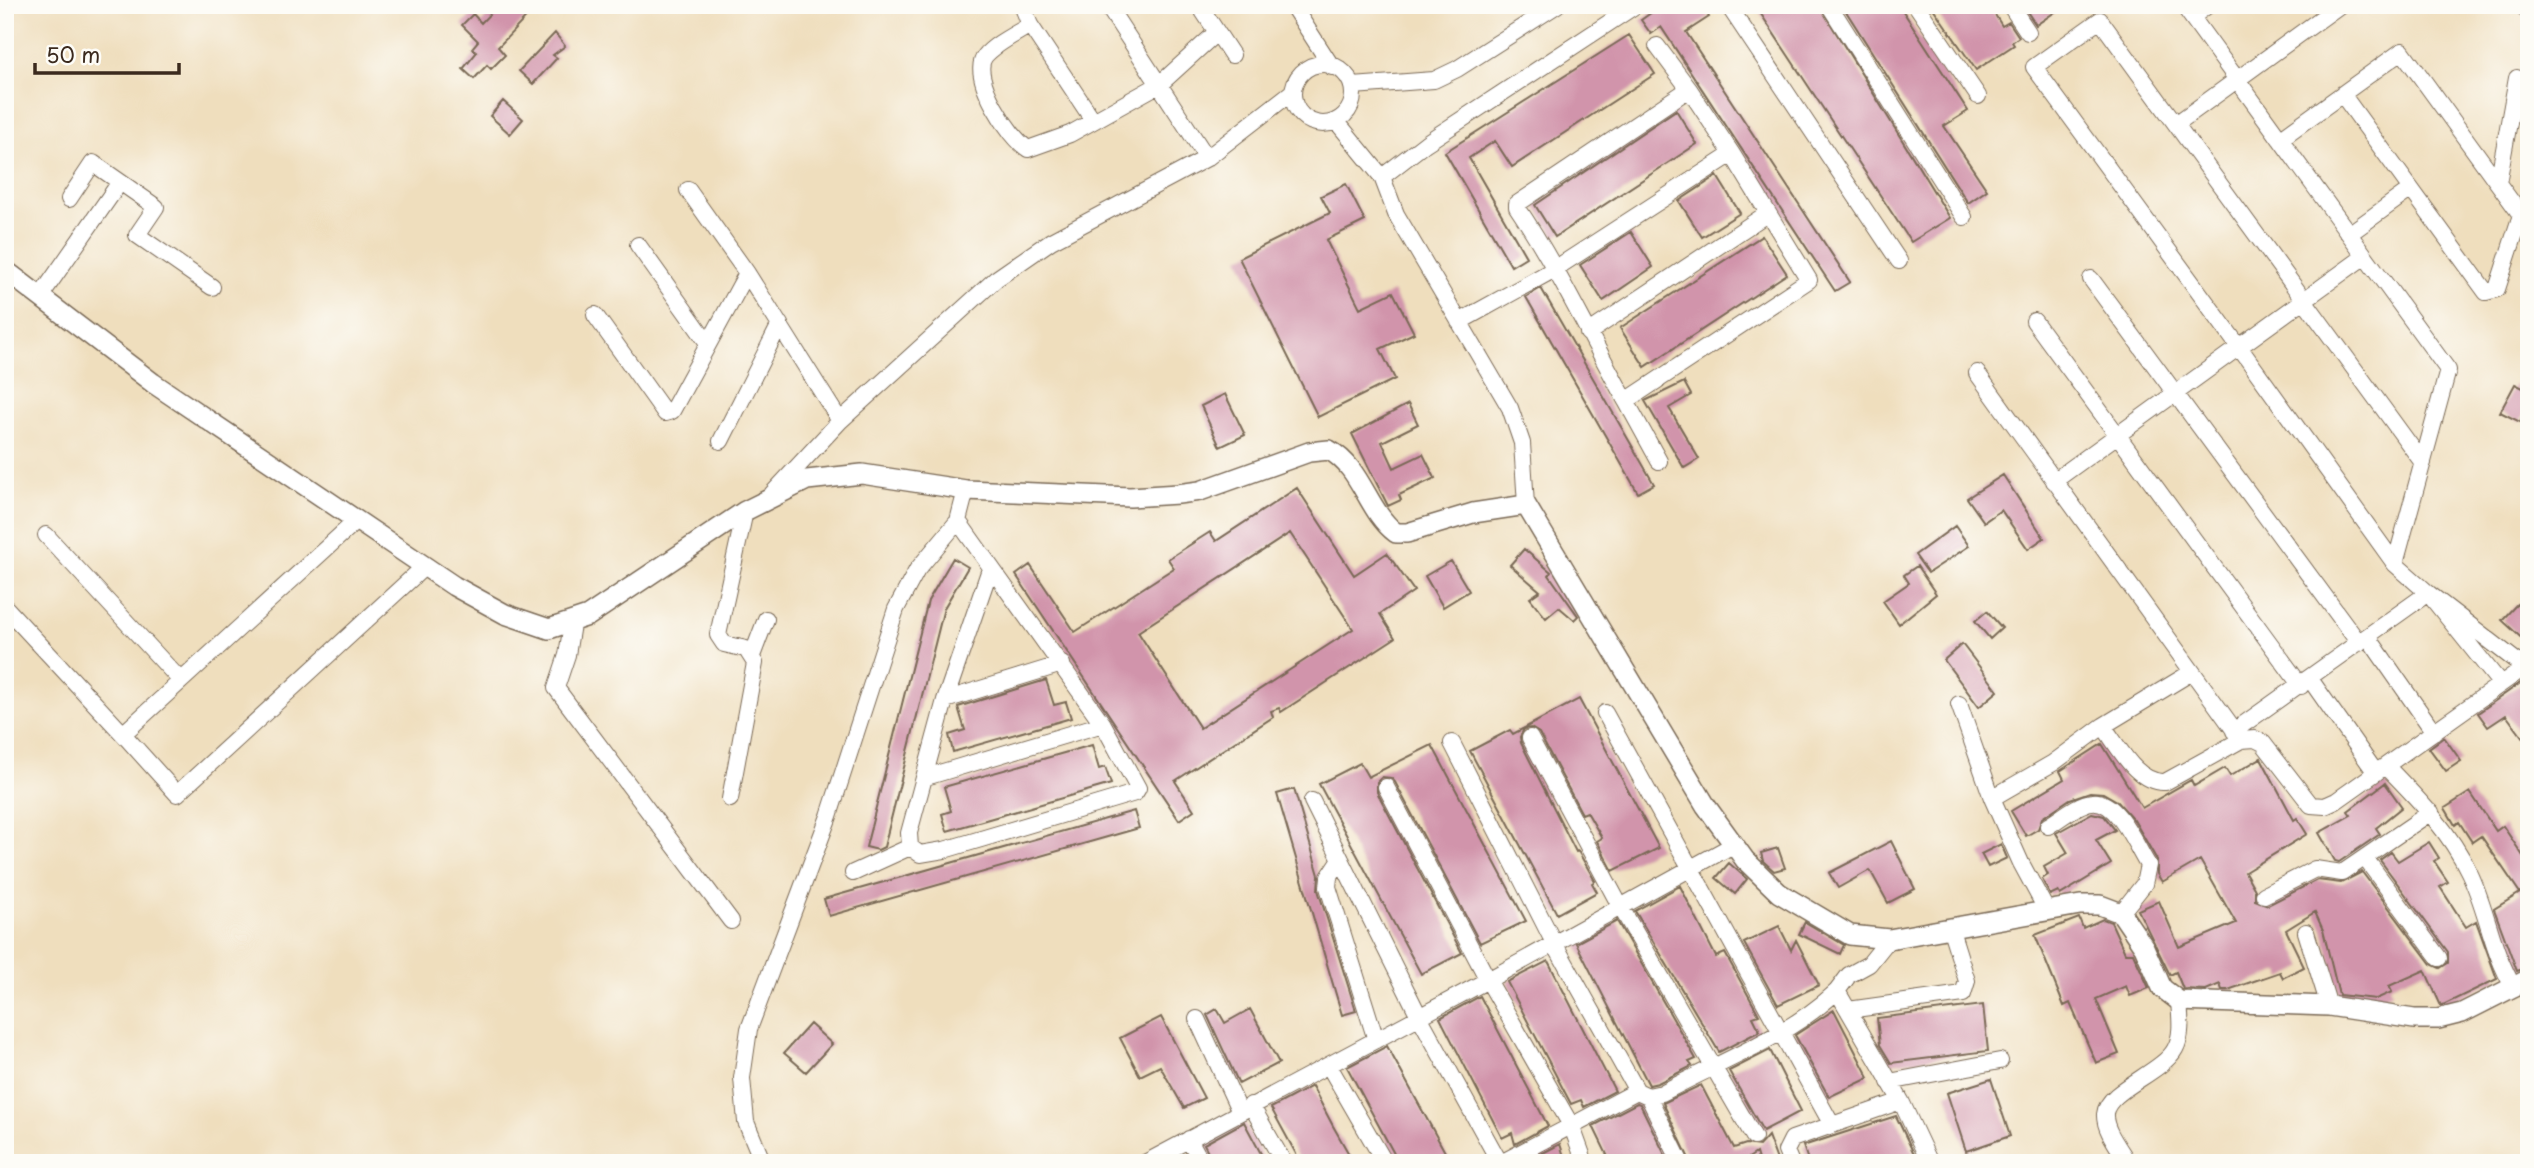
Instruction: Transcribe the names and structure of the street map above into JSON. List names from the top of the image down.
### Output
{
  "scale_bar": "50 m"
}
